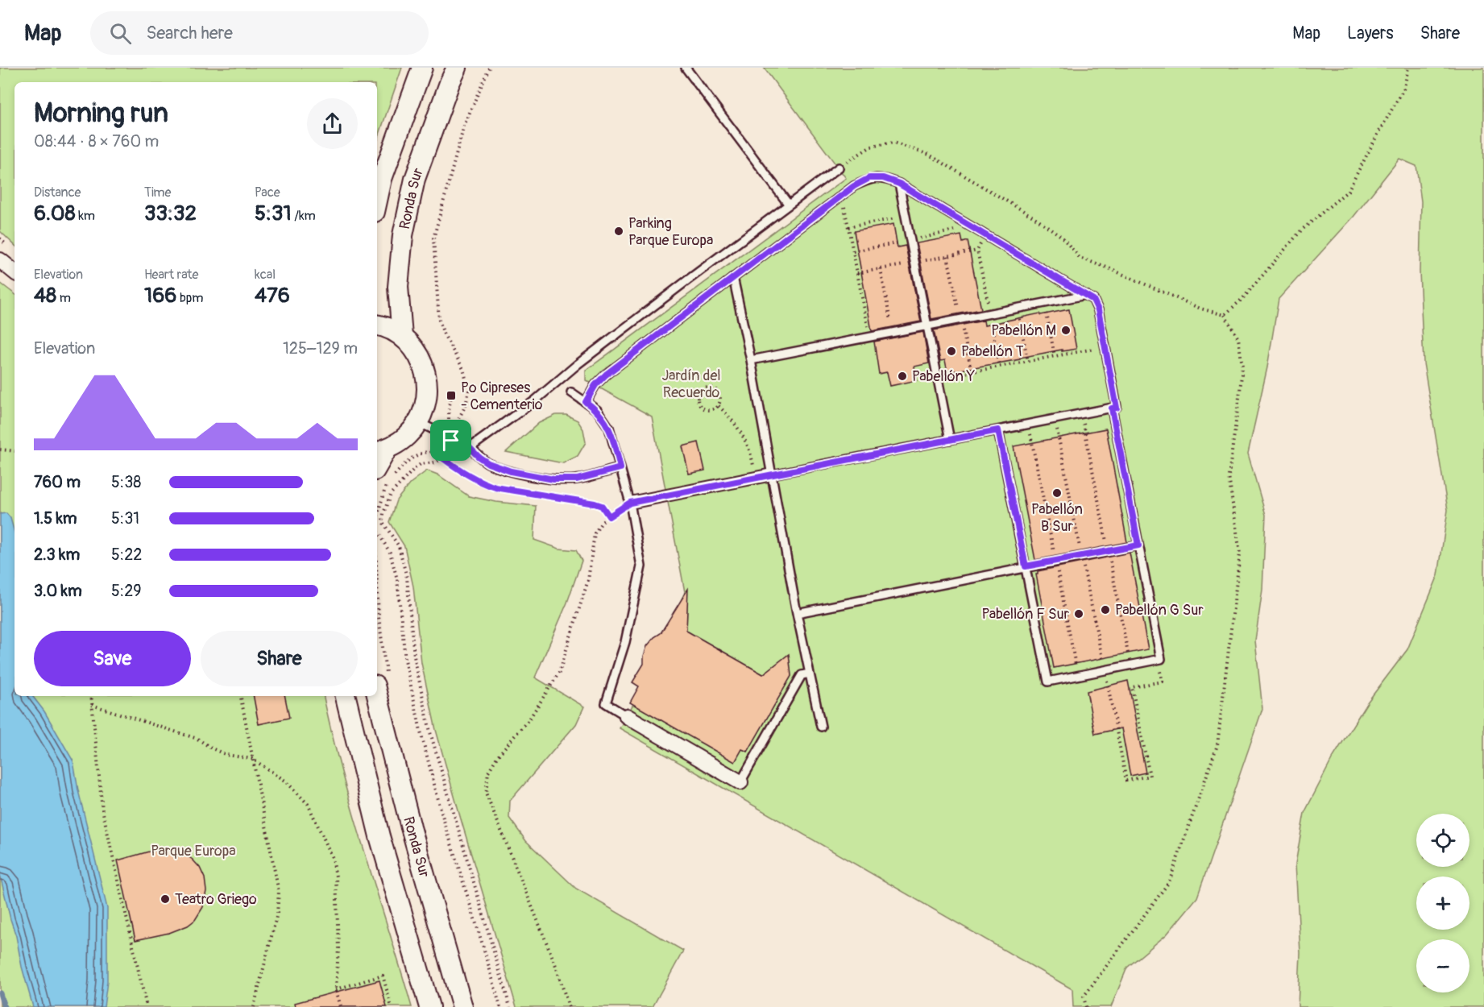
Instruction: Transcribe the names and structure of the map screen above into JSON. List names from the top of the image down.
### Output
{
  "streets": {
    "main road": ["Ronda Sur"]
  },
  "parks": ["Jardín del Recuerdo", "Parque Europa"],
  "places": {
    "other": [
      "Parking Parque Europa",
      "Pabellón M",
      "Pabellón T",
      "Pabellón Y",
      "Pabellón B Sur",
      "Pabellón G Sur",
      "Pabellón F Sur",
      "Teatro Griego"
    ],
    "transit": ["Pº Cipreses - Cementerio"]
  },
  "page": {
    "header": "Map",
    "search": "Search here",
    "nav": ["Map", "Layers", "Share"],
    "heading": ["Morning run", "08:44 · 8 × 760 m"],
    "stats": [
      ["Distance", "6.08 km"],
      ["Time", "33:32"],
      ["Pace", "5:31 /km"],
      ["Elevation", "48 m"],
      ["Heart rate", "166 bpm"],
      ["kcal", "476"]
    ],
    "chart": ["Elevation", "125–129 m"],
    "list": [
      {
        "name": "760 m",
        "note": "5:38"
      },
      {
        "name": "1.5 km",
        "note": "5:31"
      },
      {
        "name": "2.3 km",
        "note": "5:22"
      },
      {
        "name": "3.0 km",
        "note": "5:29"
      }
    ],
    "buttons": ["Save", "Share"],
    "map_buttons": ["+", "−"]
  }
}
